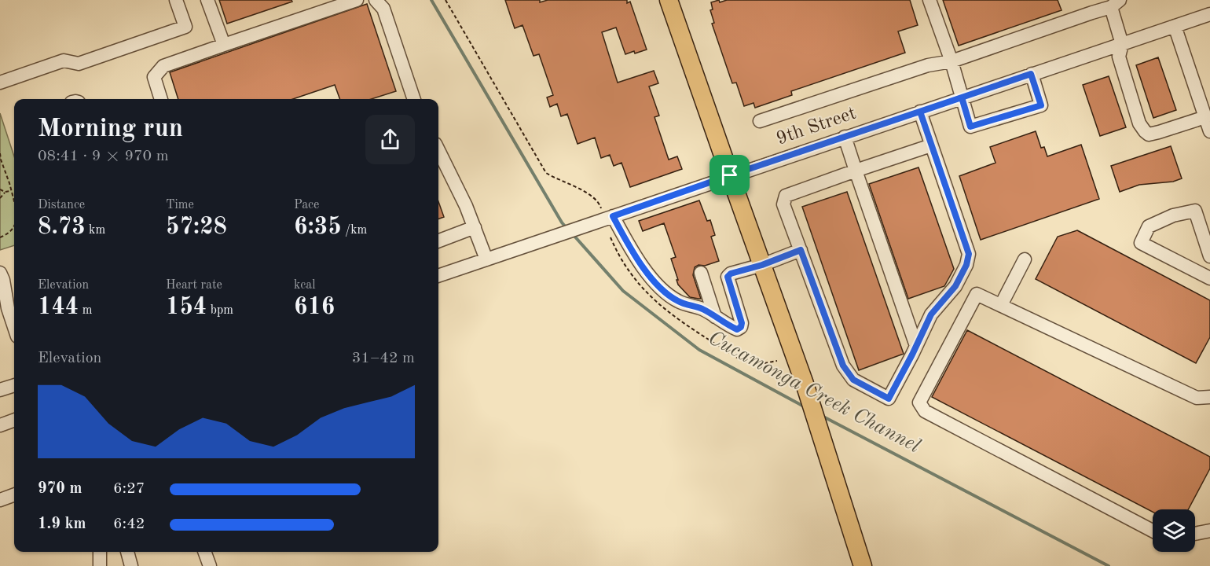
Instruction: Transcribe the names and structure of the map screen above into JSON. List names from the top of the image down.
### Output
{
  "streets": {
    "street": ["9th Street"]
  },
  "water": ["Cucamonga Creek Channel"],
  "page": {
    "heading": ["Morning run", "08:41 · 9 × 970 m"],
    "stats": [
      ["Distance", "8.73 km"],
      ["Time", "57:28"],
      ["Pace", "6:35 /km"],
      ["Elevation", "144 m"],
      ["Heart rate", "154 bpm"],
      ["kcal", "616"]
    ],
    "chart": ["Elevation", "31–42 m"],
    "list": [
      {
        "name": "970 m",
        "note": "6:27"
      },
      {
        "name": "1.9 km",
        "note": "6:42"
      }
    ]
  }
}
